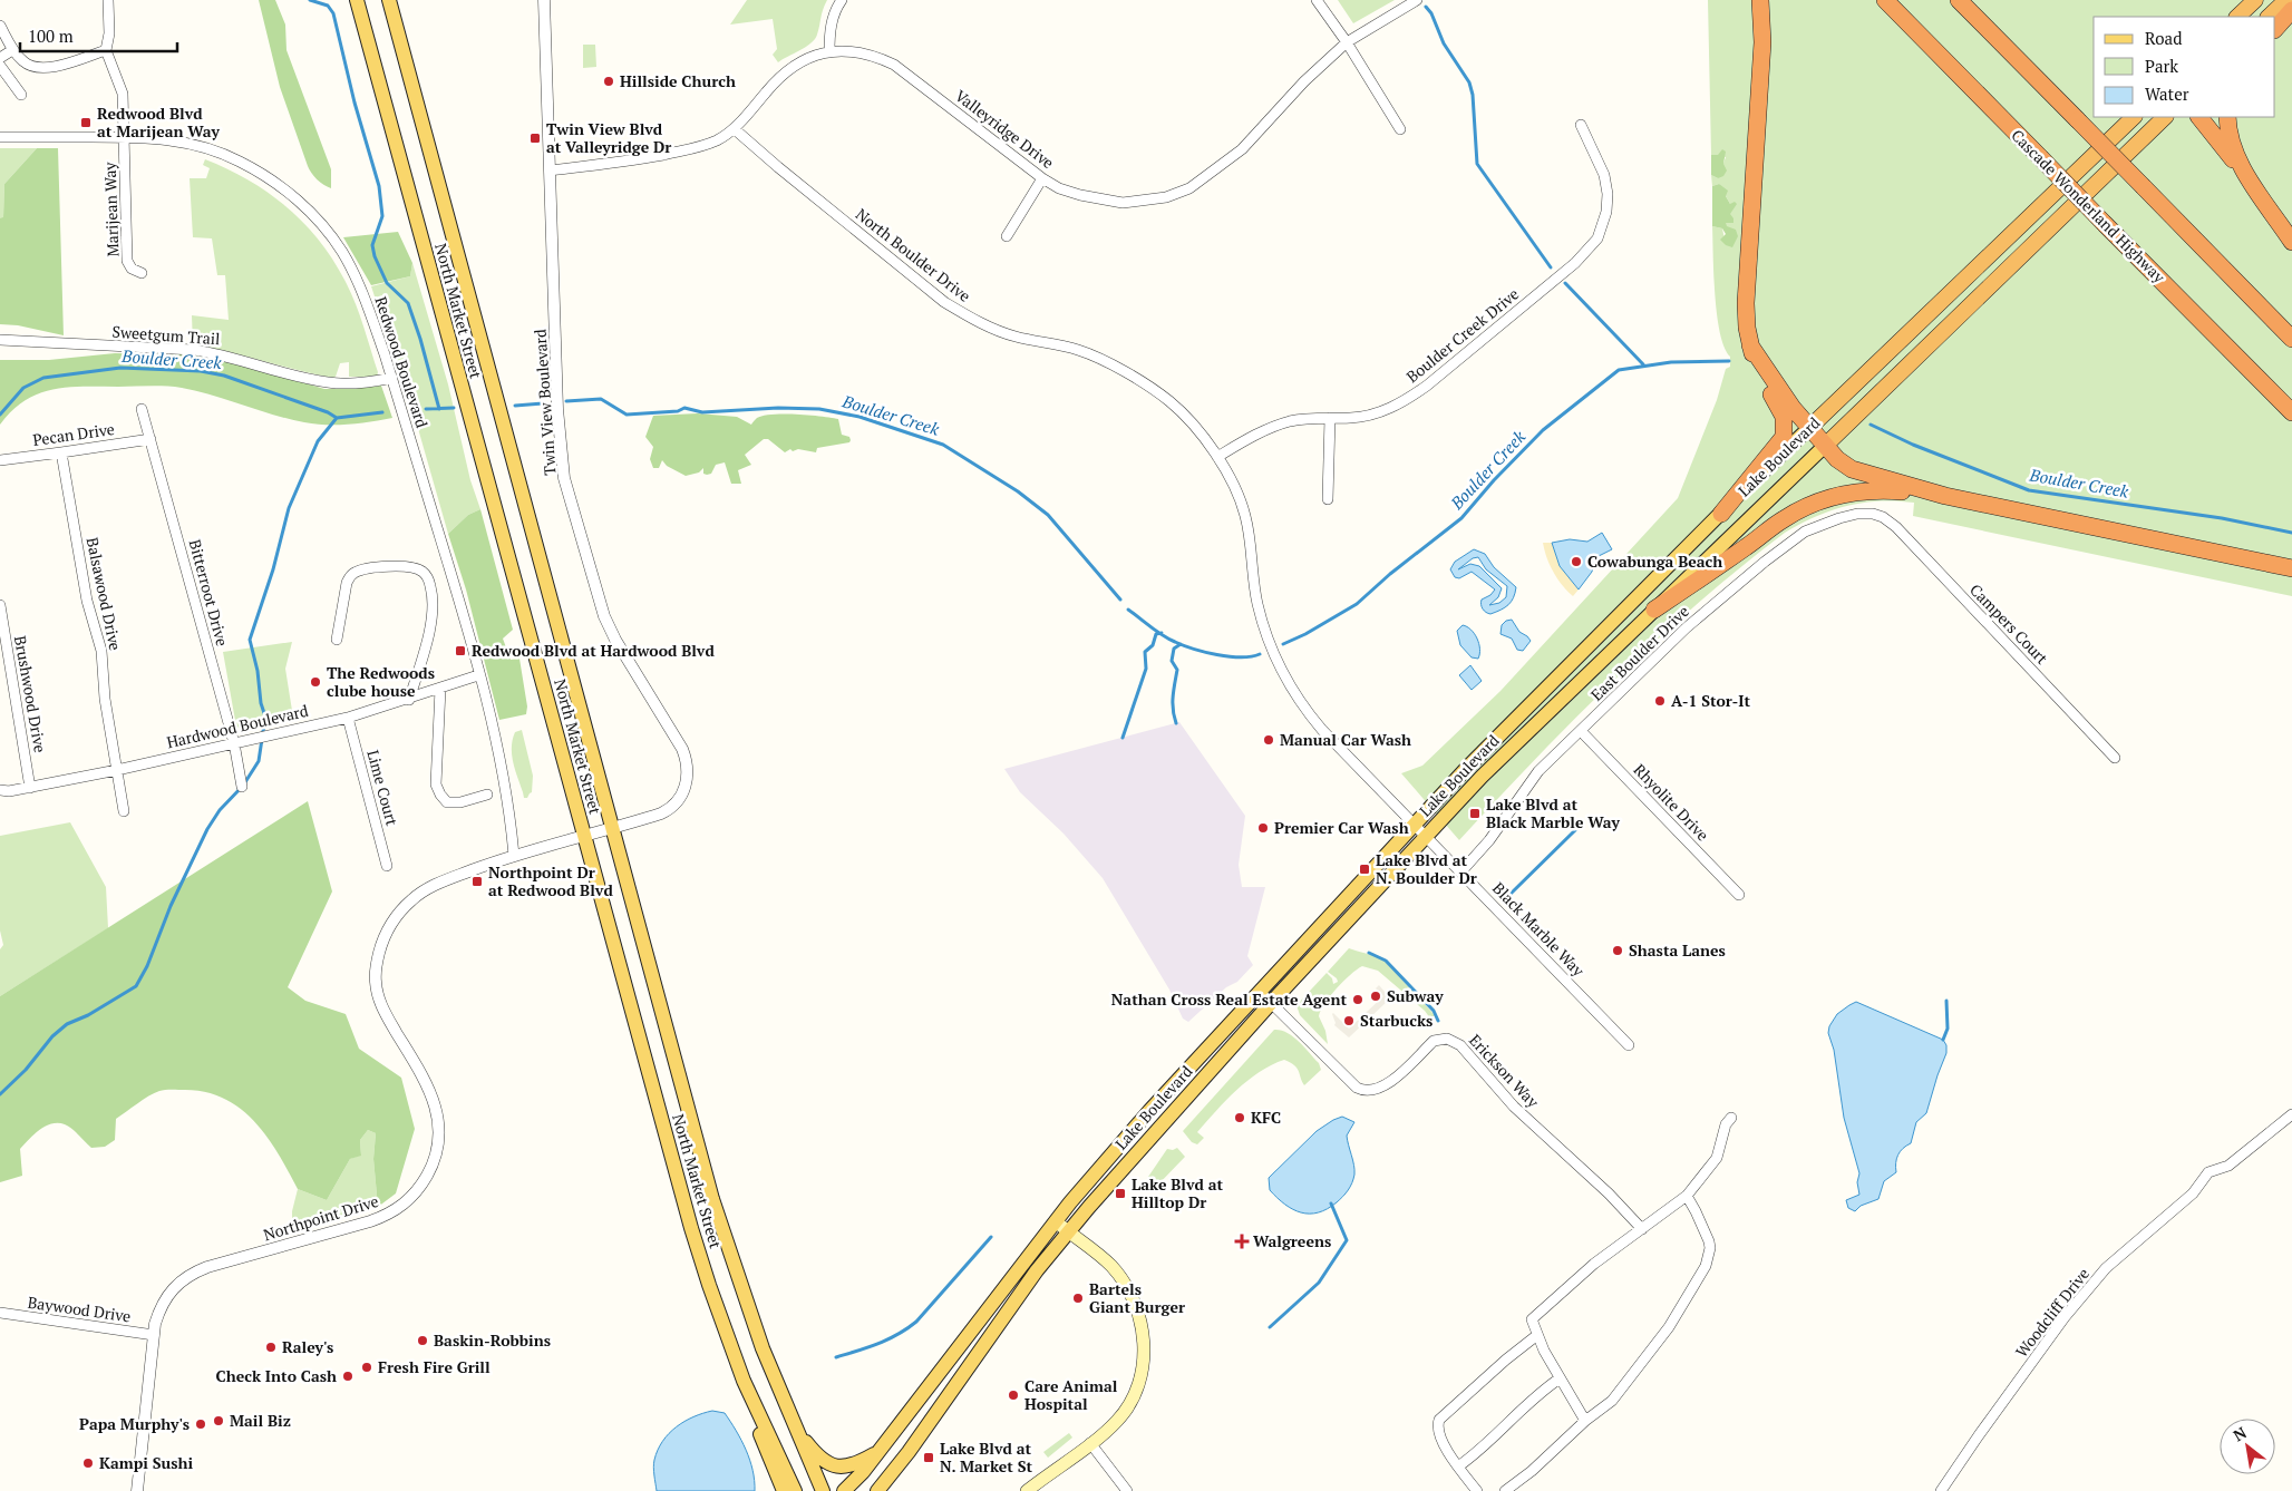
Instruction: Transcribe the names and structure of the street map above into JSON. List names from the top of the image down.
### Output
{
  "streets": {
    "highway": ["Cascade Wonderland Highway", "Lake Boulevard"],
    "main road": ["North Market Street"],
    "street": [
      "Valleyridge Drive",
      "Marijean Way",
      "North Boulder Drive",
      "Sweetgum Trail",
      "Boulder Creek Drive",
      "Redwood Boulevard",
      "Twin View Boulevard",
      "Pecan Drive",
      "Bitterroot Drive",
      "Balsawood Drive",
      "Campers Court",
      "East Boulder Drive",
      "Brushwood Drive",
      "Hardwood Boulevard",
      "Lime Court",
      "Rhyolite Drive",
      "Black Marble Way",
      "Erickson Way",
      "Northpoint Drive",
      "Baywood Drive",
      "Woodcliff Drive"
    ]
  },
  "crossings": [
    ["Valleyridge Drive", "North Boulder Drive"],
    ["Valleyridge Drive", "Twin View Boulevard"],
    ["Marijean Way", "Redwood Boulevard"],
    ["North Boulder Drive", "Boulder Creek Drive"],
    ["North Boulder Drive", "Lake Boulevard"],
    ["North Boulder Drive", "Black Marble Way"],
    ["North Market Street", "Twin View Boulevard"],
    ["North Market Street", "Northpoint Drive"],
    ["Sweetgum Trail", "Redwood Boulevard"],
    ["Redwood Boulevard", "Hardwood Boulevard"],
    ["Redwood Boulevard", "Northpoint Drive"],
    ["Twin View Boulevard", "Northpoint Drive"],
    ["Pecan Drive", "Bitterroot Drive"],
    ["Pecan Drive", "Balsawood Drive"],
    ["Lake Boulevard", "Black Marble Way"],
    ["Lake Boulevard", "Erickson Way"],
    ["Bitterroot Drive", "Hardwood Boulevard"],
    ["Balsawood Drive", "Hardwood Boulevard"],
    ["Campers Court", "East Boulder Drive"],
    ["East Boulder Drive", "Rhyolite Drive"],
    ["East Boulder Drive", "Black Marble Way"],
    ["Brushwood Drive", "Hardwood Boulevard"],
    ["Hardwood Boulevard", "Lime Court"],
    ["Northpoint Drive", "Baywood Drive"]
  ],
  "water": ["Boulder Creek"],
  "places": {
    "other": [
      "Hillside Church",
      "Cowabunga Beach",
      "The Redwoods clube house",
      "A-1 Stor-It",
      "Manual Car Wash",
      "Premier Car Wash",
      "Shasta Lanes",
      "Subway",
      "Nathan Cross Real Estate Agent",
      "Starbucks",
      "KFC",
      "Bartels Giant Burger",
      "Baskin-Robbins",
      "Raley's",
      "Fresh Fire Grill",
      "Check Into Cash",
      "Care Animal Hospital",
      "Mail Biz",
      "Papa Murphy's",
      "Kampi Sushi"
    ],
    "transit": [
      "Redwood Blvd at Marijean Way",
      "Twin View Blvd at Valleyridge Dr",
      "Redwood Blvd at Hardwood Blvd",
      "Lake Blvd at Black Marble Way",
      "Lake Blvd at N. Boulder Dr",
      "Northpoint Dr at Redwood Blvd",
      "Lake Blvd at Hilltop Dr",
      "Lake Blvd at N. Market St"
    ],
    "health": ["Walgreens"]
  },
  "legend": ["Road", "Park", "Water"],
  "scale_bar": "100 m",
  "north": "top left"
}
